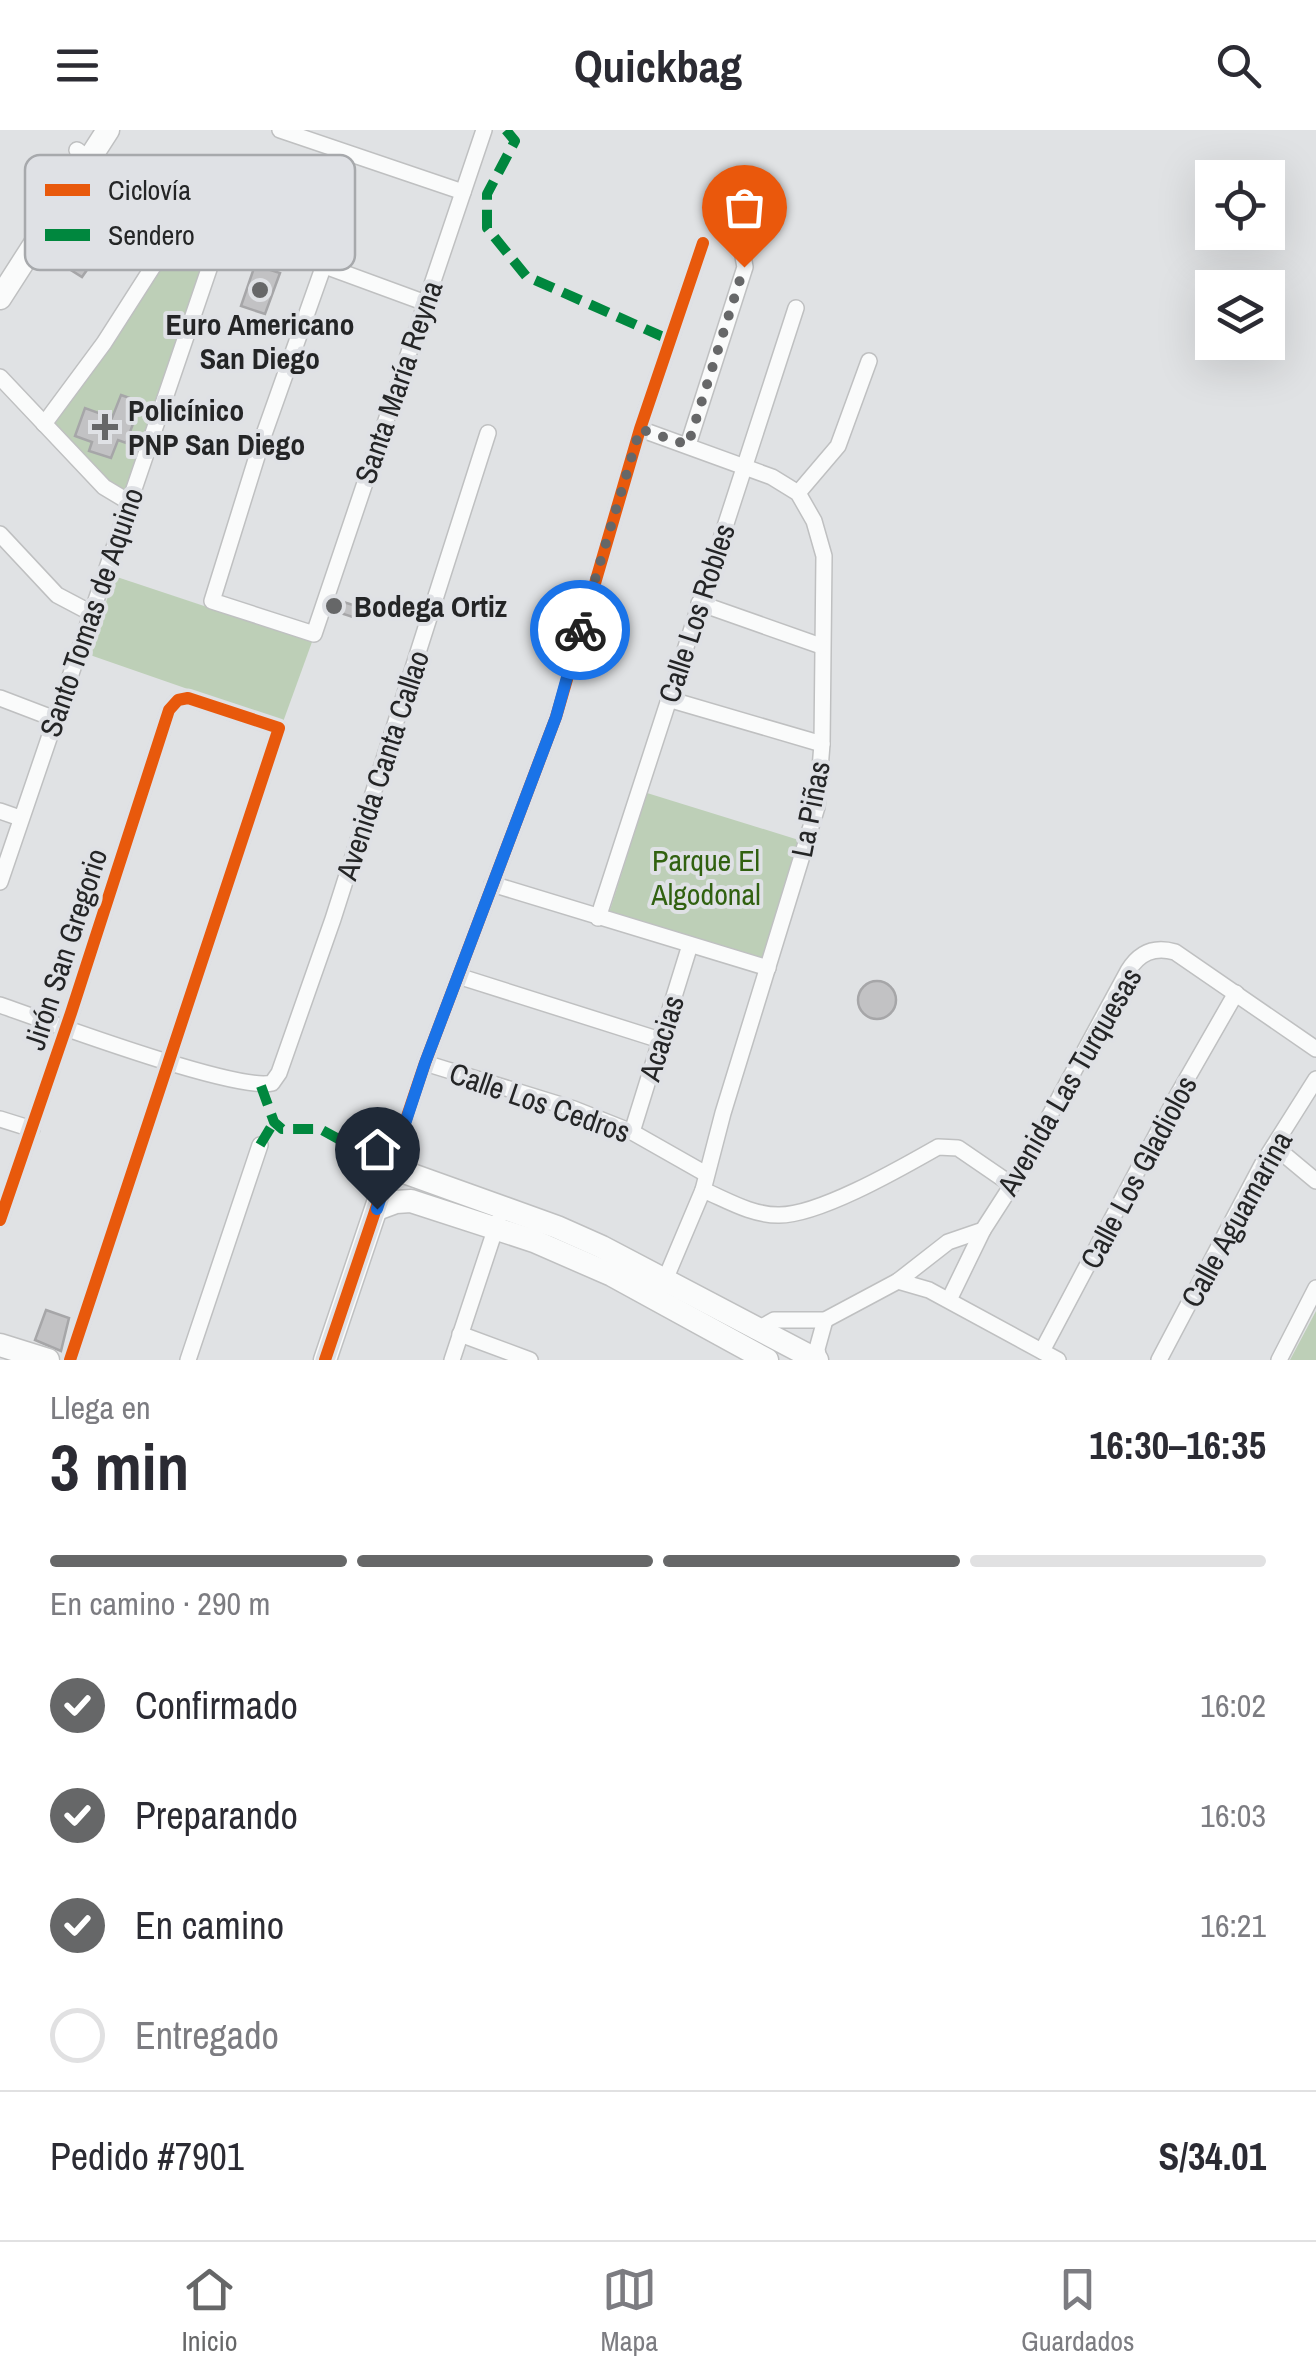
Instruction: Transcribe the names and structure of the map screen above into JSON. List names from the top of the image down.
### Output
{
  "streets": {
    "street": [
      "Santa María Reyna",
      "Santo Tomas de Aquino",
      "Calle Los Robles",
      "Avenida Canta Callao",
      "La Piñas",
      "Jirón San Gregorio",
      "Acacias",
      "Avenida Las Turquesas",
      "Calle Los Cedros",
      "Calle Los Gladiolos",
      "Calle Aguamarina"
    ]
  },
  "crossings": [
    ["Avenida Canta Callao", "Jirón San Gregorio"],
    ["La Piñas", "Calle Los Cedros"],
    ["Acacias", "Calle Los Cedros"],
    ["Avenida Las Turquesas", "Calle Los Cedros"],
    ["Avenida Las Turquesas", "Calle Los Gladiolos"]
  ],
  "parks": ["Parque El Algodonal"],
  "places": {
    "other": ["Euro Americano San Diego", "Bodega Ortiz"],
    "health": ["Policínico PNP San Diego"]
  },
  "legend": ["Ciclovía", "Sendero"],
  "page": {
    "header": "Quickbag",
    "heading": ["3 min", "Llega en", "16:30–16:35"],
    "panel": ["Pedido #7901", "S/34.01"],
    "bar": "En camino · 290 m",
    "list": [
      ["Confirmado", "16:02"],
      ["Preparando", "16:03"],
      ["En camino", "16:21"],
      "Entregado"
    ],
    "tabs": ["Inicio", "Mapa", "Guardados"]
  }
}
